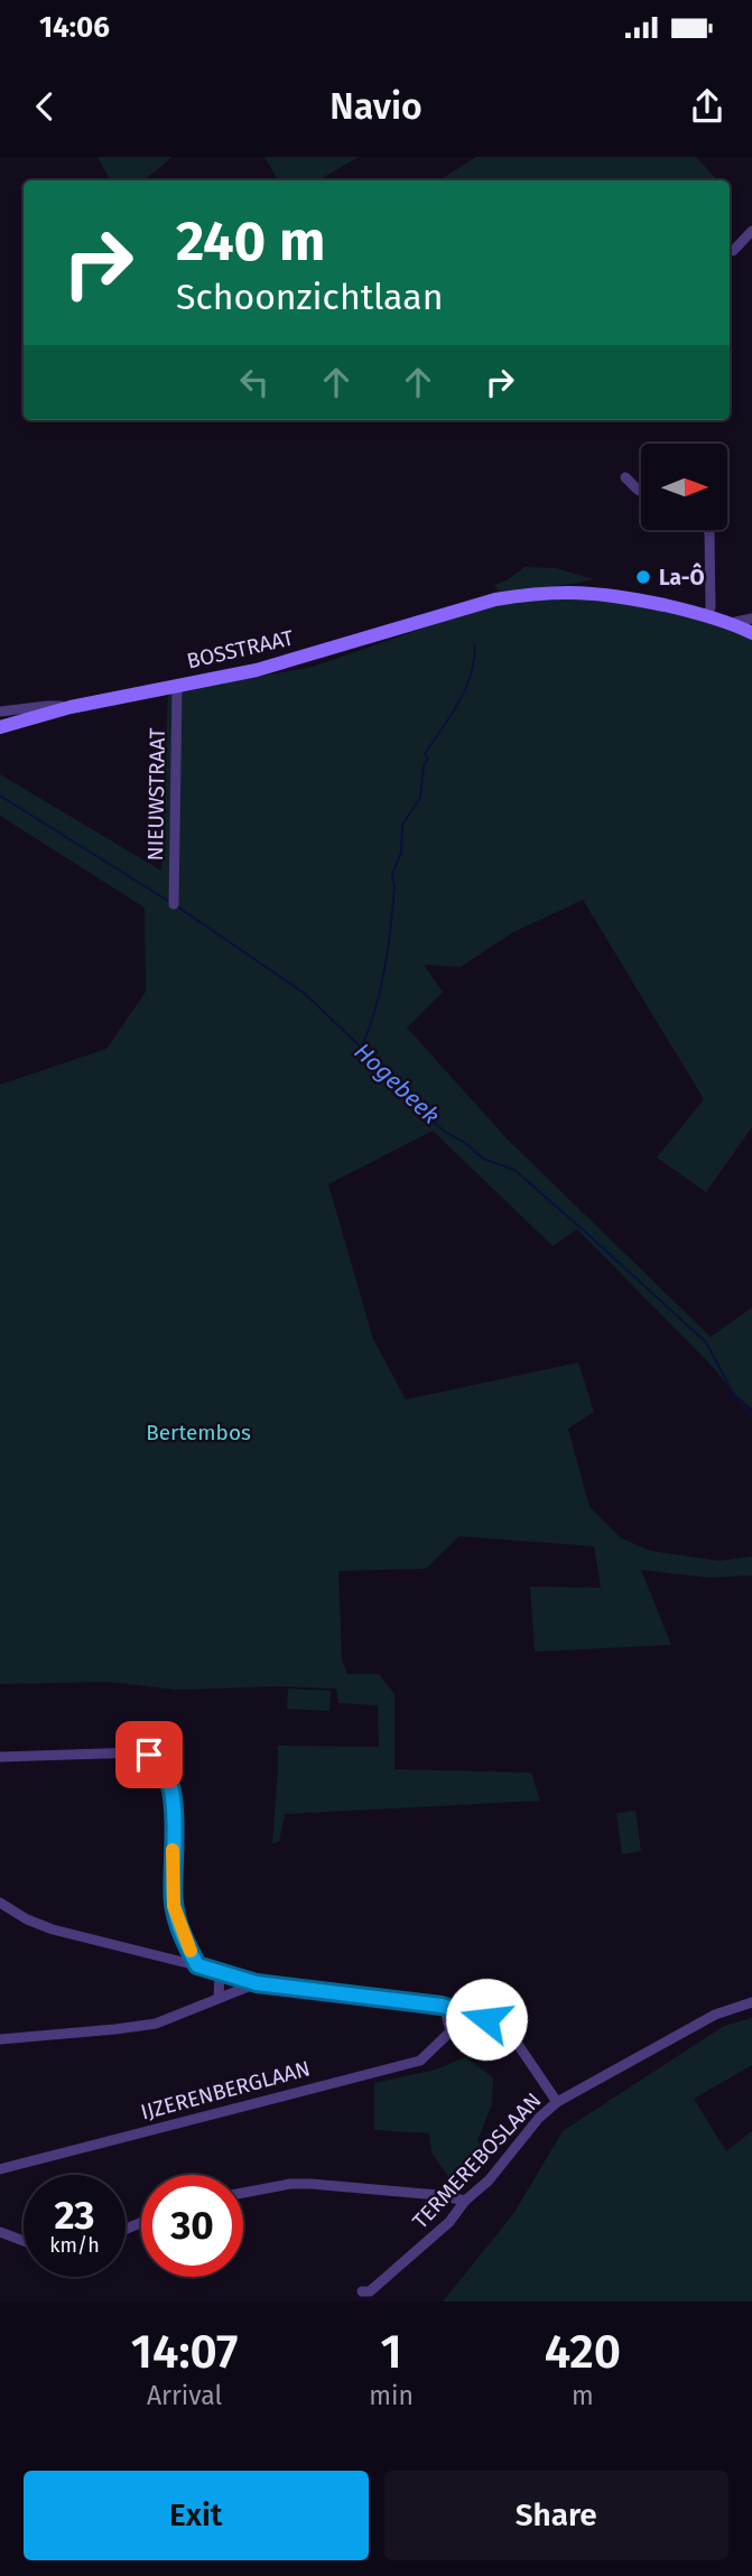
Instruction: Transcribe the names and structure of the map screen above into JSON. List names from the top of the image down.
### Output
{
  "streets": {
    "street": [
      "BOSSTRAAT",
      "NIEUWSTRAAT",
      "IJZERENBERGLAAN",
      "TERMEREBOSLAAN"
    ]
  },
  "crossings": [
    ["BOSSTRAAT", "NIEUWSTRAAT"]
  ],
  "water": ["Hogebeek"],
  "parks": ["Bertembos"],
  "places": ["La-Ô"],
  "north": "right",
  "page": {
    "status": "14:06",
    "header": "Navio",
    "turn": ["240 m", "Schoonzichtlaan"],
    "speed": "23 km/h",
    "limit": "30",
    "eta": [
      "14:07",
      "Arrival",
      "1",
      "min",
      "420",
      "m"
    ],
    "buttons": ["Exit", "Share"]
  }
}
